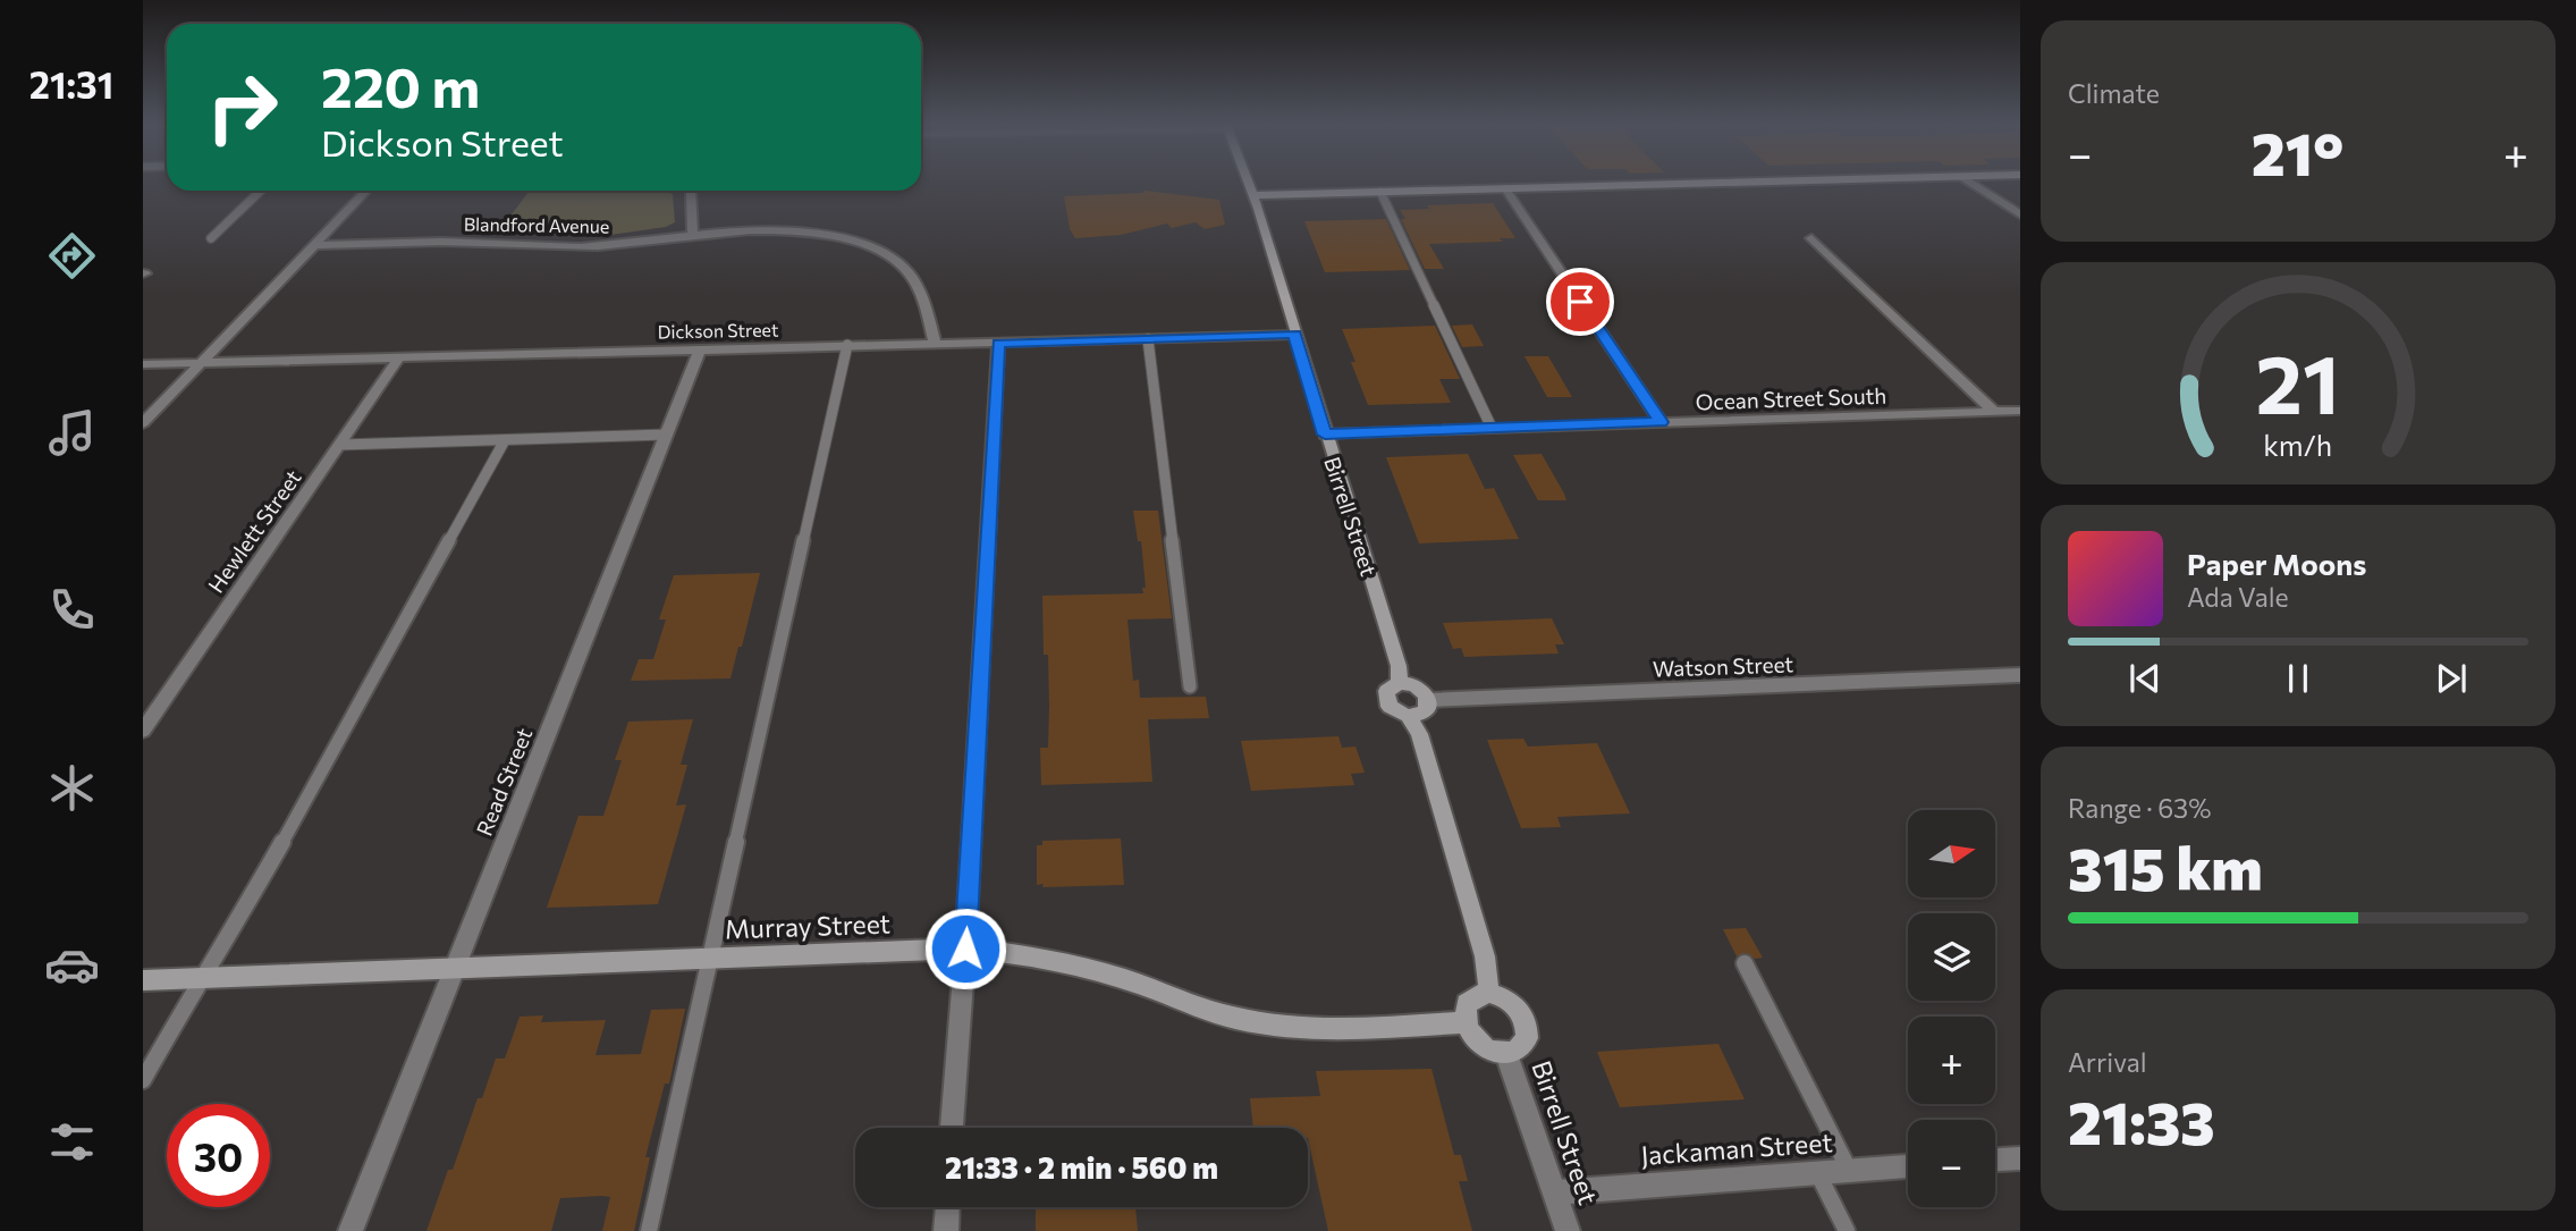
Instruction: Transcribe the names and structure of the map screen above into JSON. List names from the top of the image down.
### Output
{
  "streets": {
    "main road": ["Birrell Street", "Murray Street"],
    "street": [
      "Blandford Avenue",
      "Dickson Street",
      "Ocean Street South",
      "Hewlett Street",
      "Watson Street",
      "Read Street",
      "Jackaman Street"
    ]
  },
  "crossings": [
    ["Blandford Avenue", "Dickson Street"],
    ["Dickson Street", "Birrell Street"],
    ["Dickson Street", "Hewlett Street"],
    ["Dickson Street", "Read Street"],
    ["Ocean Street South", "Birrell Street"],
    ["Birrell Street", "Watson Street"],
    ["Birrell Street", "Murray Street"],
    ["Birrell Street", "Jackaman Street"],
    ["Read Street", "Murray Street"]
  ],
  "north": "right",
  "page": {
    "tabs": "21:31",
    "tile": [
      "Climate",
      ["Range · 63%", "315 km"],
      ["Arrival", "21:33"]
    ],
    "turn": ["220 m", "Dickson Street"],
    "heat": ["−", "21°", "+"],
    "song": ["Paper Moons", "Ada Vale"],
    "map_buttons": ["+", "−"],
    "limit": "30",
    "trip": "21:33 · 2 min · 560 m",
    "gauge": ["21", "km/h"]
  }
}
